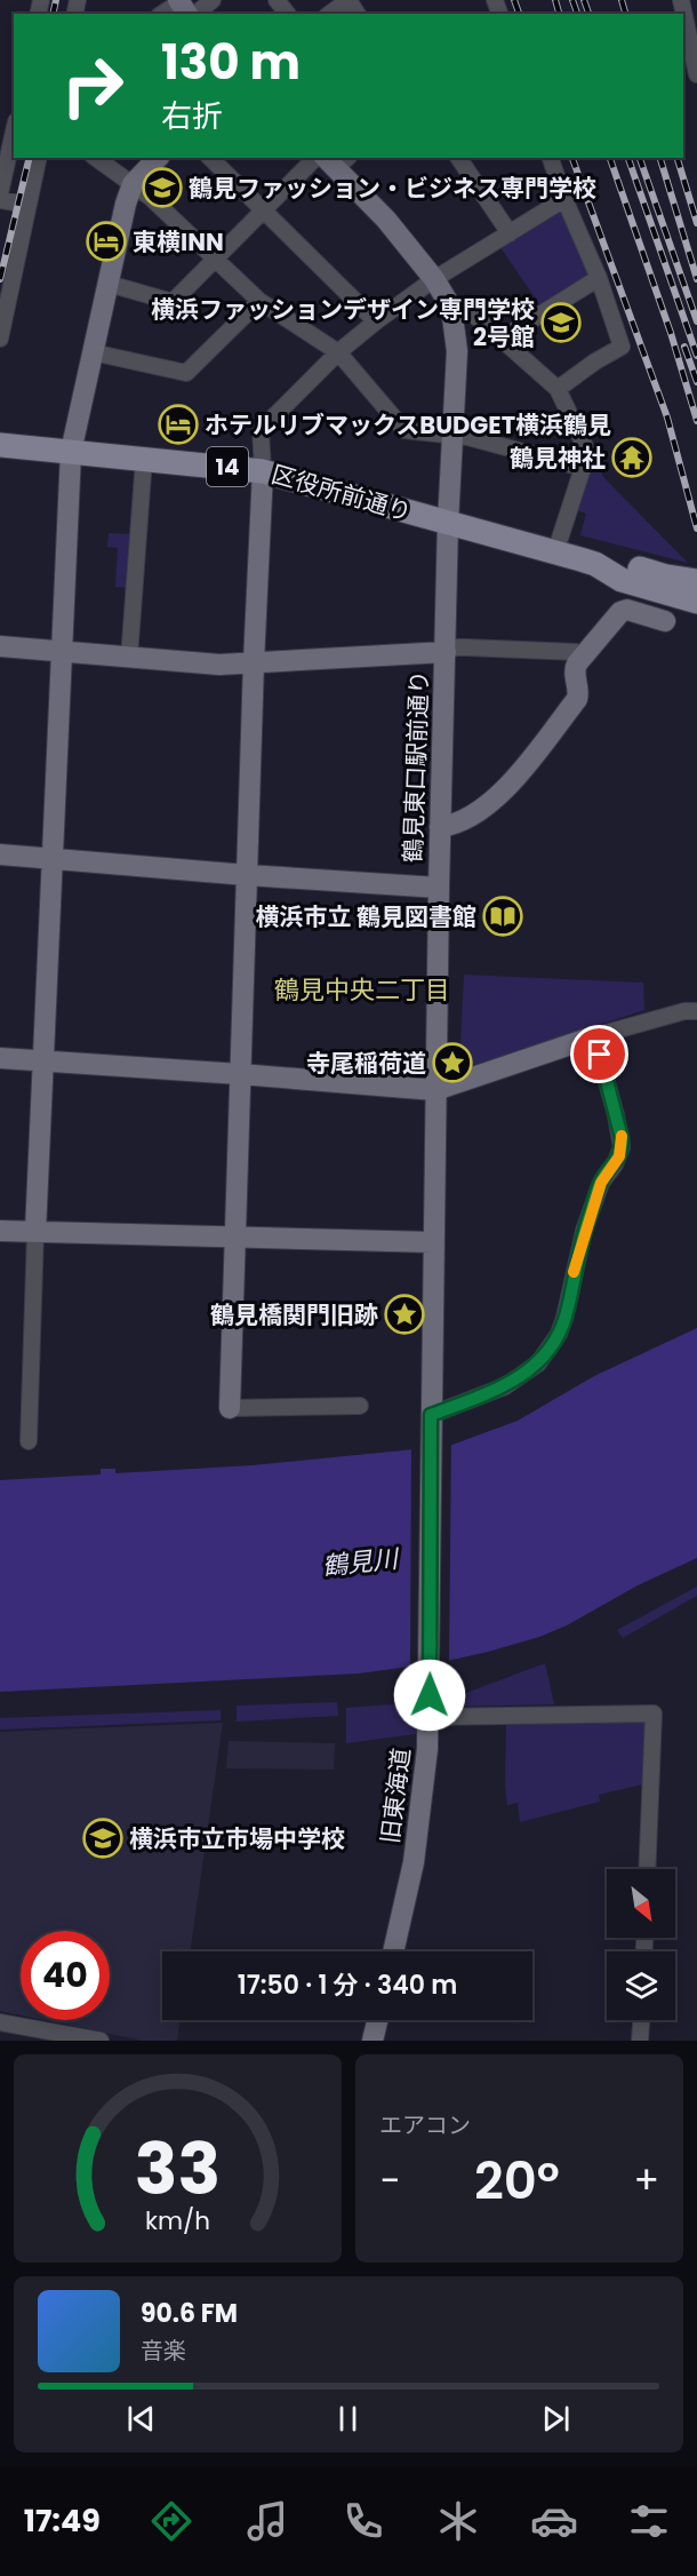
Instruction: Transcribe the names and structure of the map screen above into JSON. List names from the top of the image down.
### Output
{
  "streets": {
    "main road": ["14", "区役所前通り"],
    "street": ["鶴見東口駅前通り", "旧東海道"]
  },
  "crossings": [
    ["区役所前通り", "鶴見東口駅前通り"],
    ["鶴見東口駅前通り", "旧東海道"]
  ],
  "districts": ["鶴見中央二丁目"],
  "water": ["鶴見川"],
  "places": {
    "school or university": ["鶴見ファッション・ビジネス専門学校", "横浜ファッションデザイン専門学校 2号館", "横浜市立市場中学校"],
    "hotel": ["東横INN", "ホテルリブマックスBUDGET横浜鶴見"],
    "temple": ["鶴見神社"],
    "library": ["横浜市立 鶴見図書館"],
    "place": ["寺尾稲荷道", "鶴見橋関門旧跡"]
  },
  "north": "bottom right",
  "page": {
    "turn": ["130 m", "右折"],
    "limit": "40",
    "trip": "17:50 · 1 分 · 340 m",
    "tile": "エアコン",
    "heat": ["−", "20°", "+"],
    "song": ["90.6 FM", "音楽"],
    "tabs": "17:49",
    "gauge": ["33", "km/h"]
  }
}
